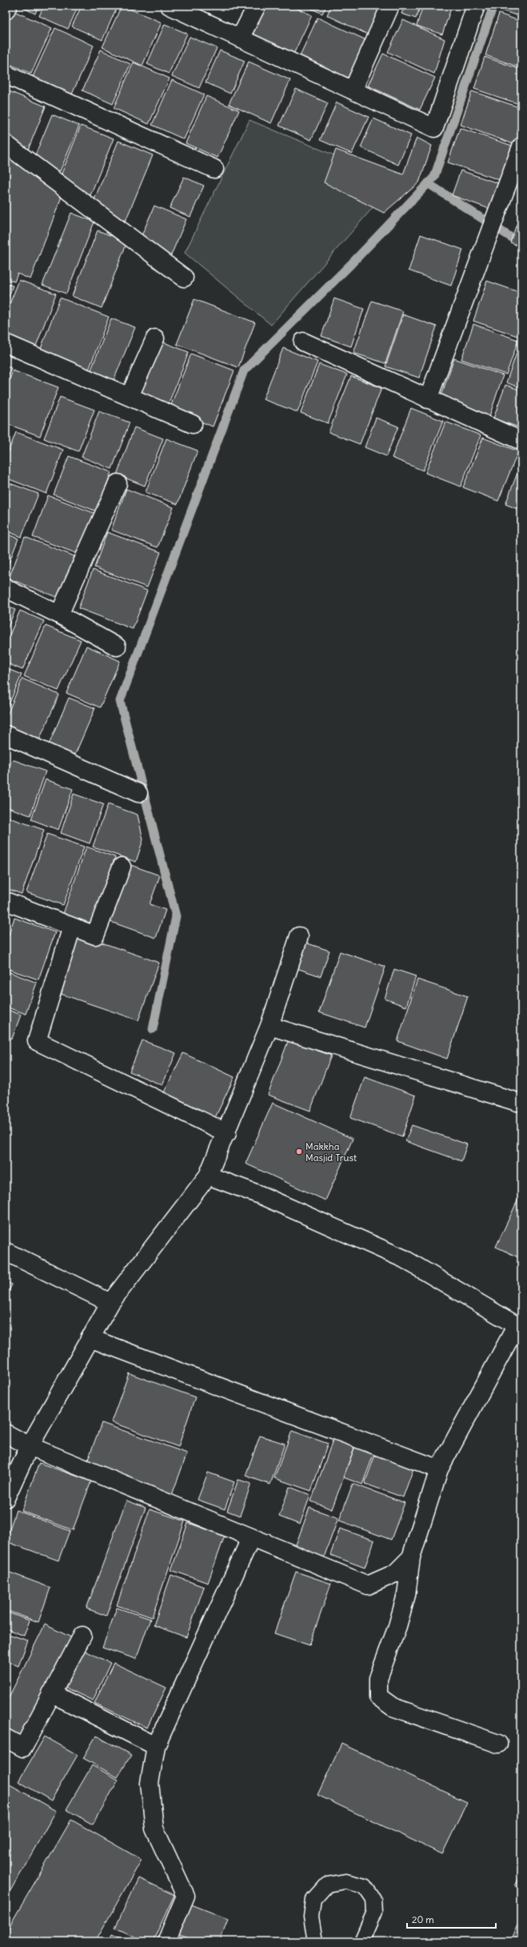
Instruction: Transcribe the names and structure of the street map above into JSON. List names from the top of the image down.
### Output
{
  "places": ["Makkha Masjid Trust"],
  "scale_bar": "20 m"
}
